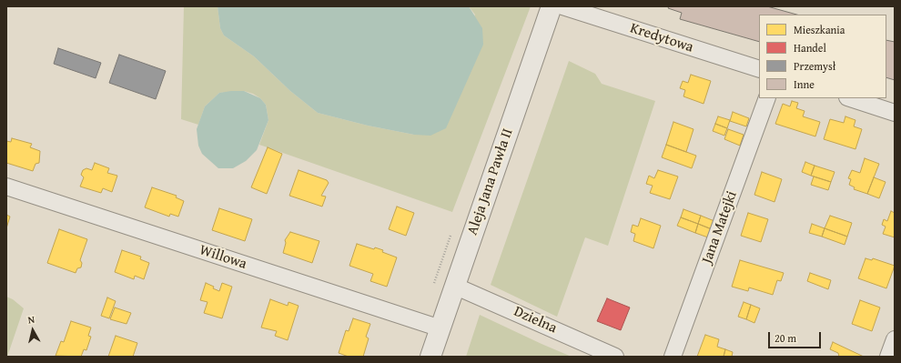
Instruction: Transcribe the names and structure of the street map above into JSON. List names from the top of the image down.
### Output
{
  "streets": {
    "street": [
      "Kredytowa",
      "Aleja Jana Pawła II",
      "Jana Matejki",
      "Willowa",
      "Dzielna"
    ]
  },
  "crossings": [
    ["Aleja Jana Pawła II", "Willowa"],
    ["Aleja Jana Pawła II", "Dzielna"]
  ],
  "legend": [
    "Mieszkania",
    "Handel",
    "Przemysł",
    "Inne"
  ],
  "scale_bar": "20 m",
  "north": "top"
}
